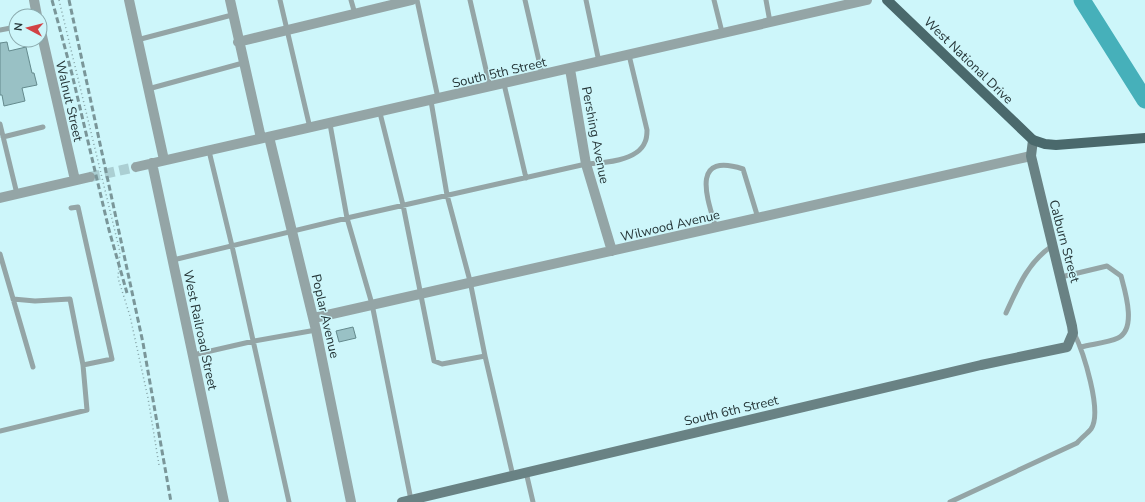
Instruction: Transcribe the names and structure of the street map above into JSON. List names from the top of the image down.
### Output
{
  "streets": {
    "main road": ["West National Drive"],
    "street": [
      "South 5th Street",
      "Walnut Street",
      "Pershing Avenue",
      "Wilwood Avenue",
      "Calburn Street",
      "Poplar Avenue",
      "West Railroad Street",
      "South 6th Street"
    ]
  },
  "crossings": [
    ["West National Drive", "Calburn Street"],
    ["South 5th Street", "Pershing Avenue"],
    ["South 5th Street", "Poplar Avenue"],
    ["South 5th Street", "West Railroad Street"],
    ["Pershing Avenue", "Wilwood Avenue"],
    ["Wilwood Avenue", "Calburn Street"],
    ["Wilwood Avenue", "Poplar Avenue"],
    ["Calburn Street", "South 6th Street"]
  ],
  "north": "left"
}
